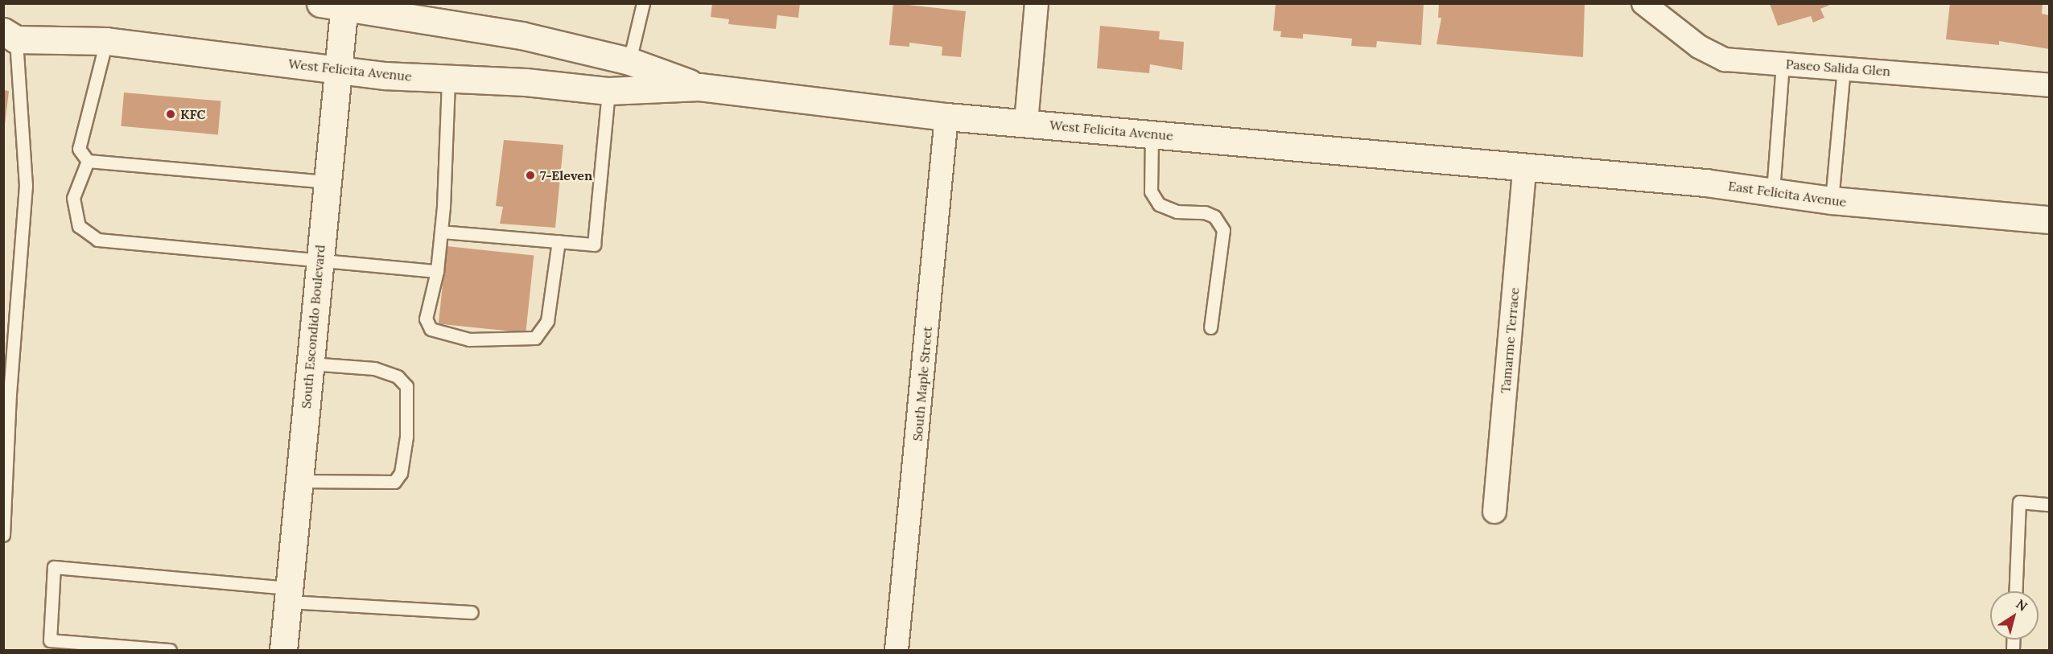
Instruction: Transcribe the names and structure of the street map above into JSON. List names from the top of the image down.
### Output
{
  "streets": {
    "main road": ["West Felicita Avenue", "East Felicita Avenue", "South Escondido Boulevard"],
    "street": ["Paseo Salida Glen", "Tamarme Terrace", "South Maple Street"]
  },
  "crossings": [
    ["West Felicita Avenue", "East Felicita Avenue"],
    ["West Felicita Avenue", "South Escondido Boulevard"],
    ["West Felicita Avenue", "Tamarme Terrace"],
    ["West Felicita Avenue", "South Maple Street"],
    ["East Felicita Avenue", "Tamarme Terrace"]
  ],
  "places": ["KFC", "7-Eleven"],
  "north": "top right"
}
